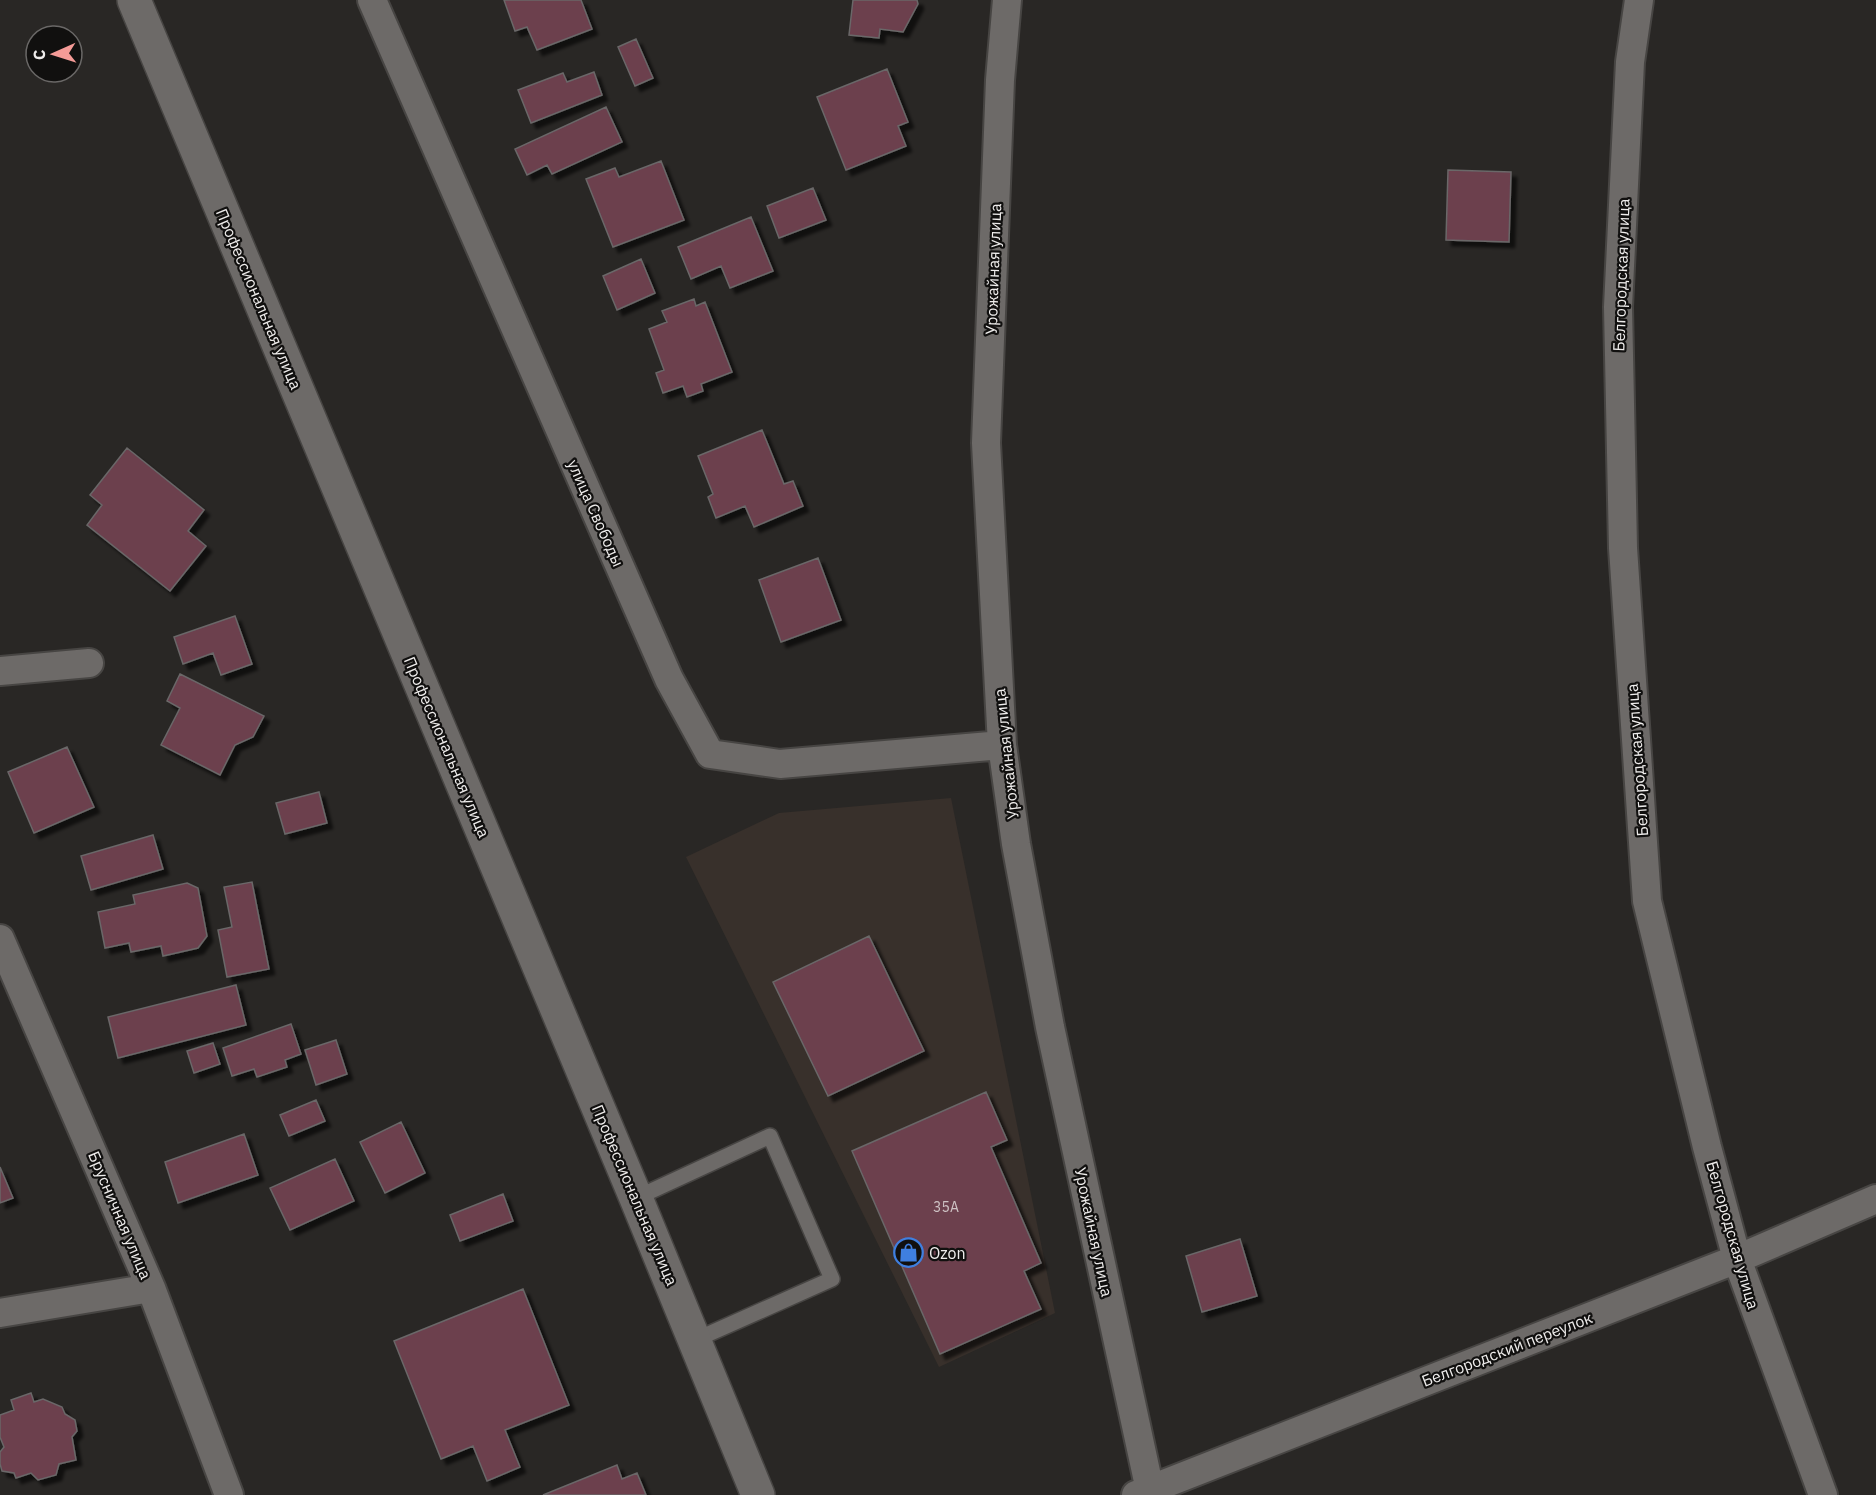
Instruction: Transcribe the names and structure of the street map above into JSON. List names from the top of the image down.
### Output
{
  "streets": {
    "street": [
      "Урожайная улица",
      "Белгородская улица",
      "Профессиональная улица",
      "улица Свободы",
      "Брусничная улица",
      "Белгородский переулок"
    ]
  },
  "crossings": [
    ["Урожайная улица", "улица Свободы"],
    ["Урожайная улица", "Белгородский переулок"],
    ["Белгородская улица", "Белгородский переулок"]
  ],
  "places": {
    "shop": ["Ozon"]
  },
  "house_numbers": ["35А"],
  "north": "left"
}
